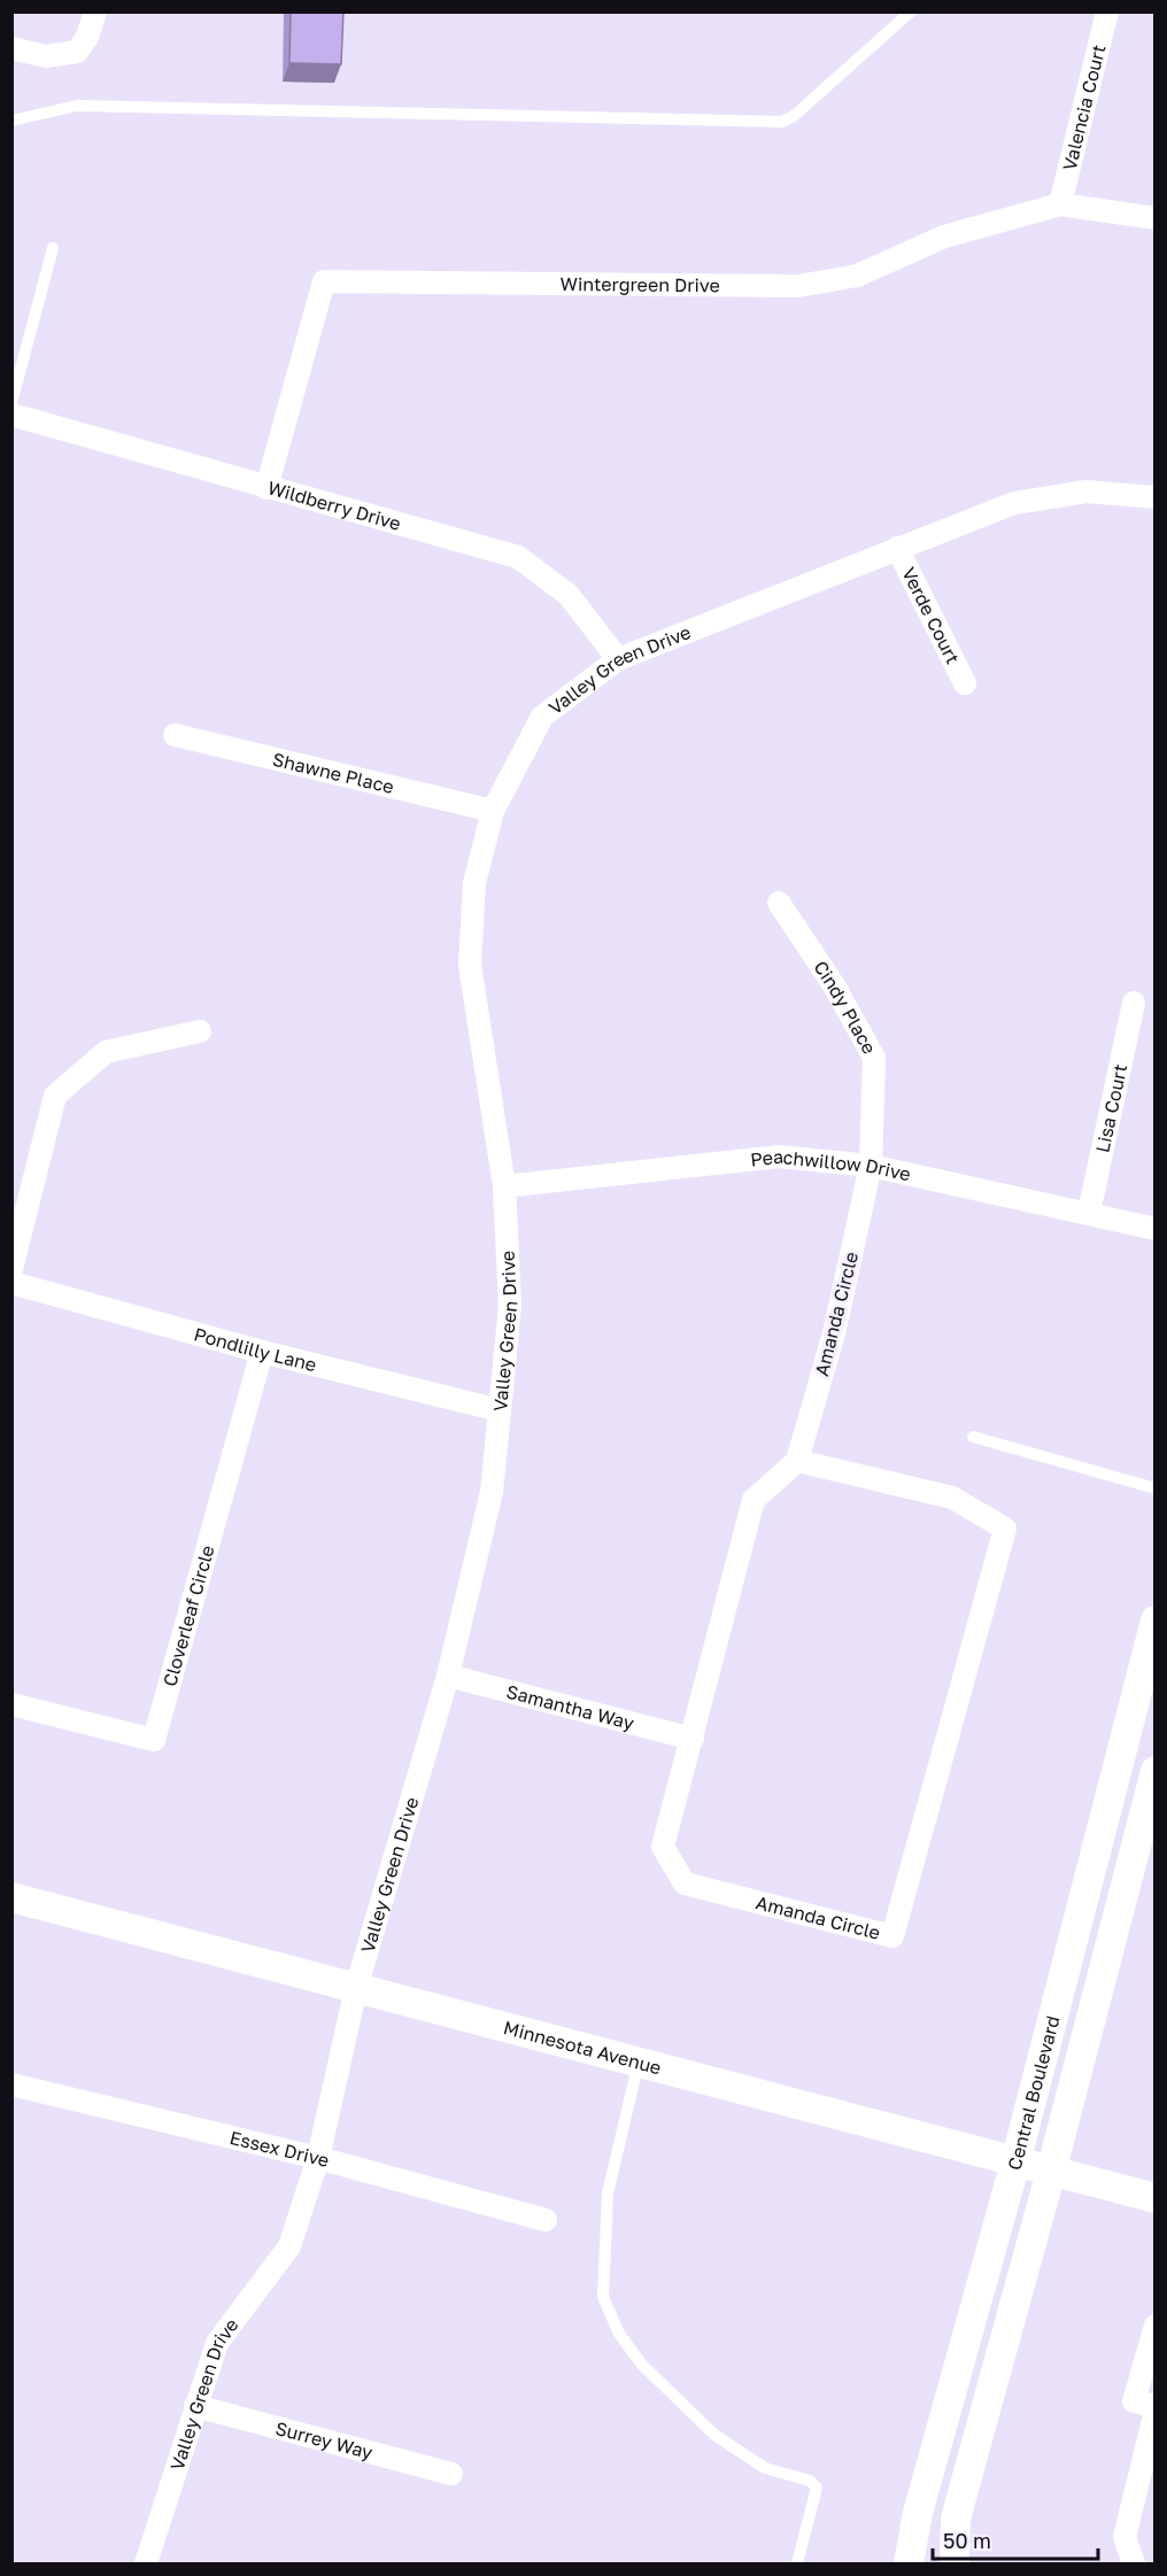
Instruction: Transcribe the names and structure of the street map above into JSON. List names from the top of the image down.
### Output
{
  "streets": {
    "street": [
      "Valencia Court",
      "Wintergreen Drive",
      "Wildberry Drive",
      "Verde Court",
      "Valley Green Drive",
      "Shawne Place",
      "Cindy Place",
      "Lisa Court",
      "Peachwillow Drive",
      "Amanda Circle",
      "Pondlilly Lane",
      "Cloverleaf Circle",
      "Samantha Way",
      "Minnesota Avenue",
      "Central Boulevard",
      "Essex Drive",
      "Surrey Way"
    ]
  },
  "crossings": [
    ["Valencia Court", "Wintergreen Drive"],
    ["Wintergreen Drive", "Wildberry Drive"],
    ["Wildberry Drive", "Valley Green Drive"],
    ["Verde Court", "Valley Green Drive"],
    ["Valley Green Drive", "Shawne Place"],
    ["Valley Green Drive", "Peachwillow Drive"],
    ["Valley Green Drive", "Pondlilly Lane"],
    ["Valley Green Drive", "Samantha Way"],
    ["Valley Green Drive", "Minnesota Avenue"],
    ["Valley Green Drive", "Essex Drive"],
    ["Valley Green Drive", "Surrey Way"],
    ["Cindy Place", "Peachwillow Drive"],
    ["Cindy Place", "Amanda Circle"],
    ["Lisa Court", "Peachwillow Drive"],
    ["Peachwillow Drive", "Amanda Circle"],
    ["Amanda Circle", "Samantha Way"],
    ["Pondlilly Lane", "Cloverleaf Circle"],
    ["Minnesota Avenue", "Central Boulevard"]
  ],
  "scale_bar": "50 m"
}
